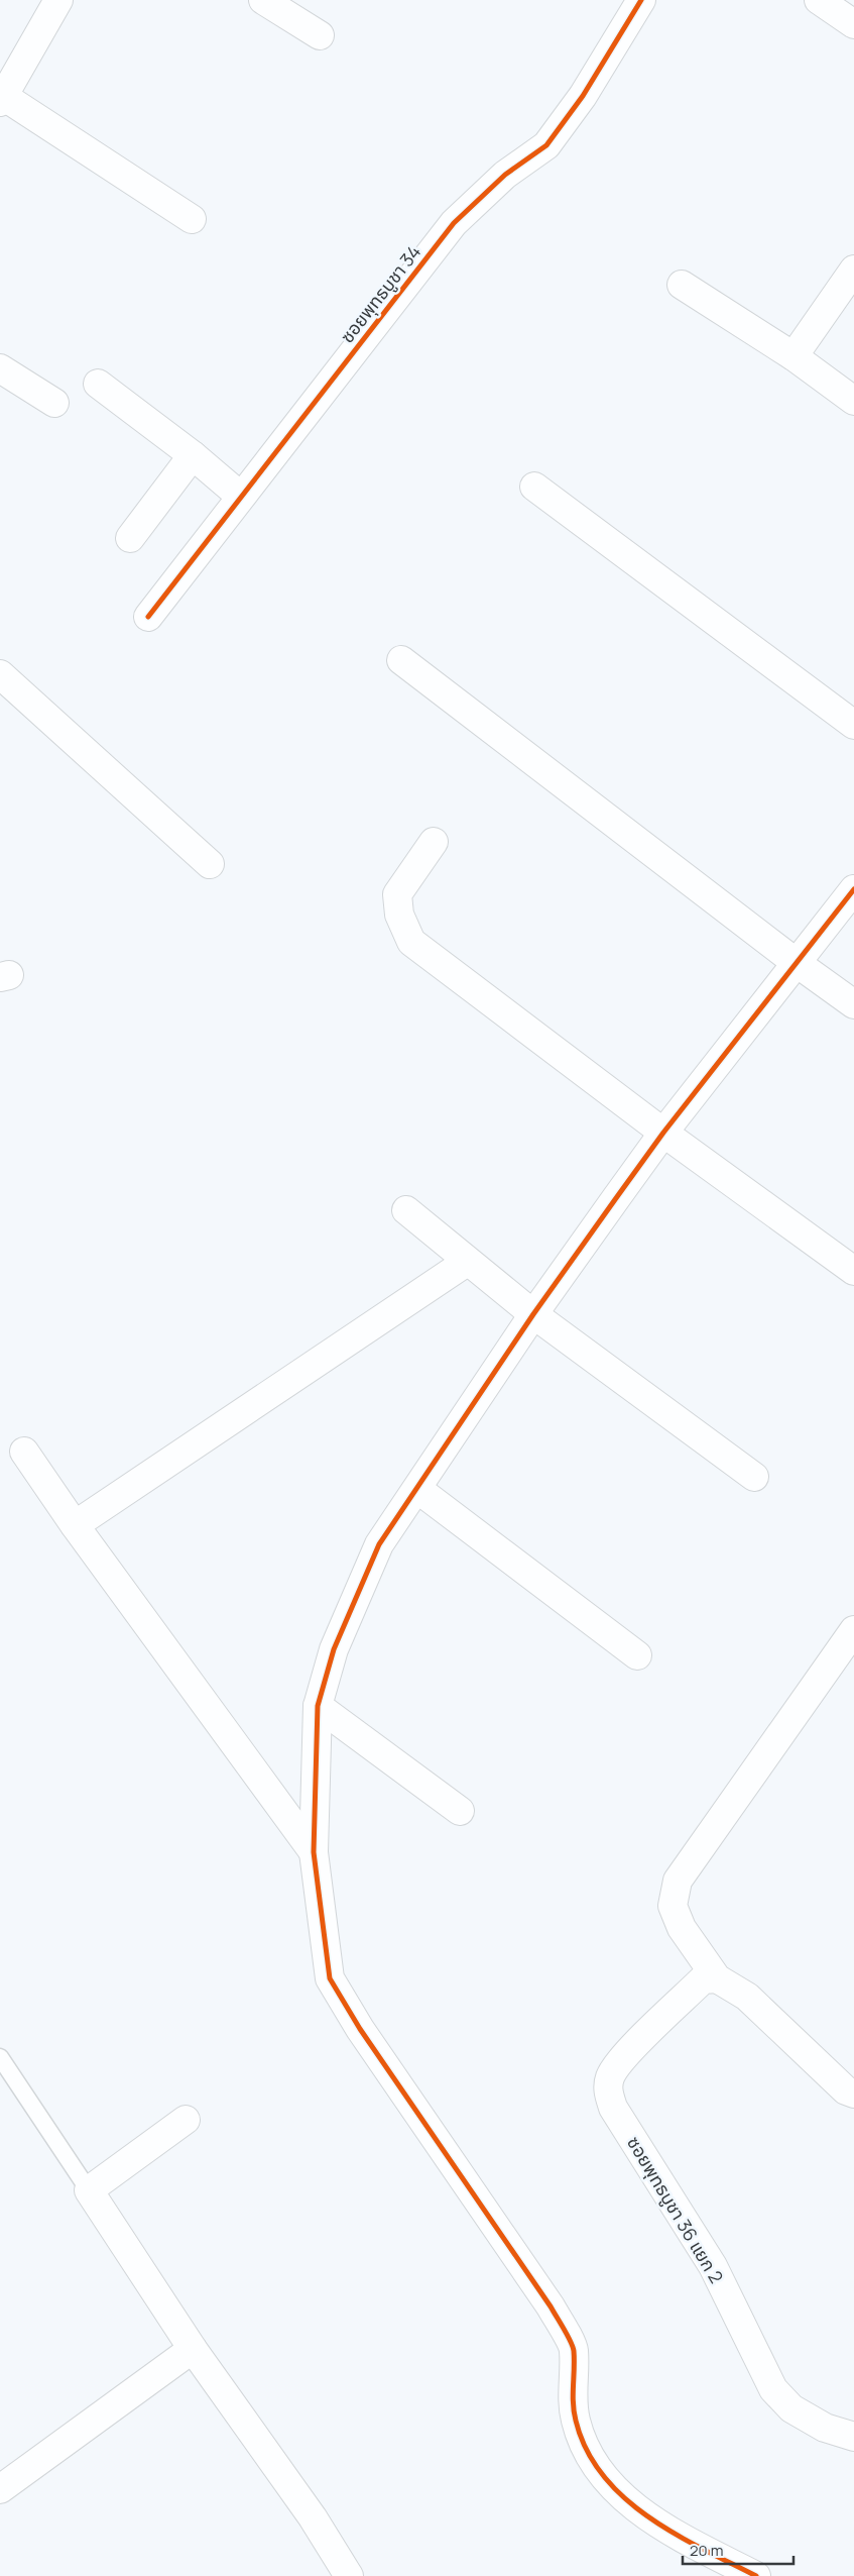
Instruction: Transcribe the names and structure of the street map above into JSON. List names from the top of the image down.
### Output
{
  "streets": {
    "street": ["ซอยพุทธบูชา 34", "ซอยพุทธบูชา 36 แยก 2"]
  },
  "scale_bar": "20 m"
}
